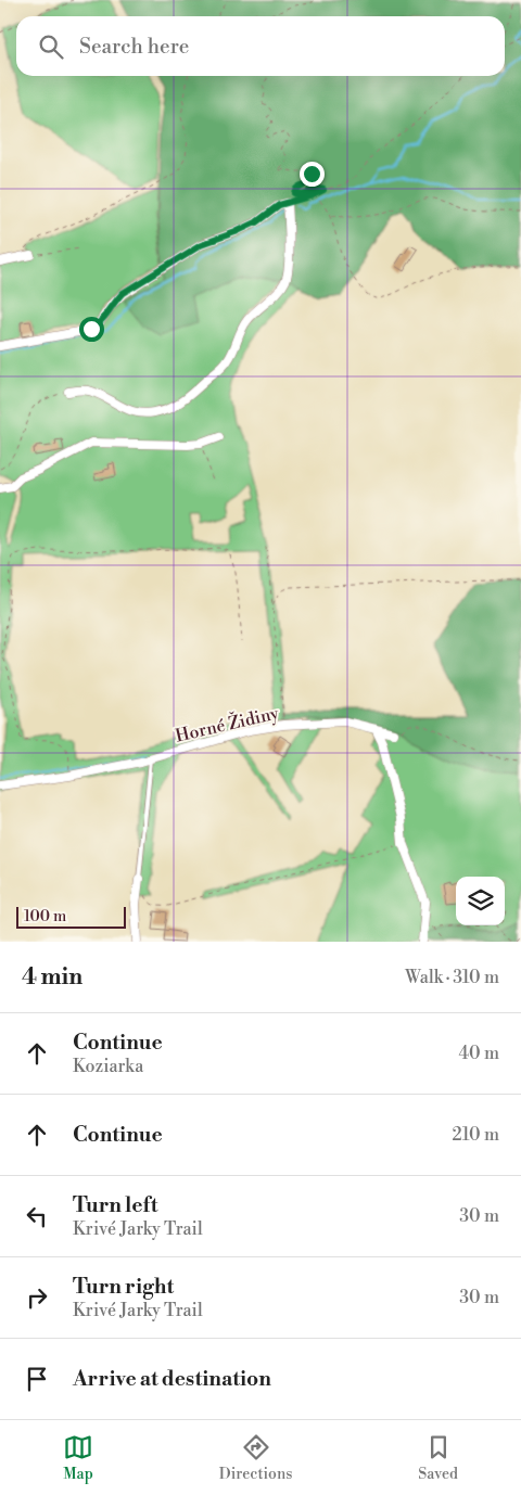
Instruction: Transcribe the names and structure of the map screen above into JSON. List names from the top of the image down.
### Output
{
  "streets": {
    "street": ["Horné Židiny"]
  },
  "scale_bar": "100 m",
  "page": {
    "search": "Search here",
    "scale": "100 m",
    "heading": ["4 min", "Walk · 310 m"],
    "list": [
      ["Continue", "Koziarka", "40 m"],
      ["Continue", "210 m"],
      ["Turn left", "Krivé Jarky Trail", "30 m"],
      ["Turn right", "Krivé Jarky Trail", "30 m"],
      "Arrive at destination"
    ],
    "nav": ["Map", "Directions", "Saved"]
  }
}
